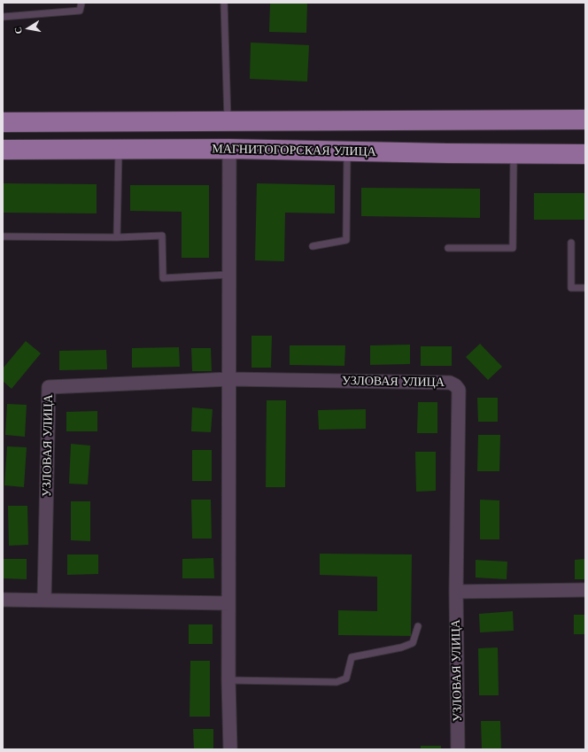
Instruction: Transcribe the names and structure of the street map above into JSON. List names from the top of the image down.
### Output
{
  "streets": {
    "main road": ["МАГНИТОГОРСКАЯ УЛИЦА"],
    "street": ["УЗЛОВАЯ УЛИЦА"]
  },
  "north": "left"
}
